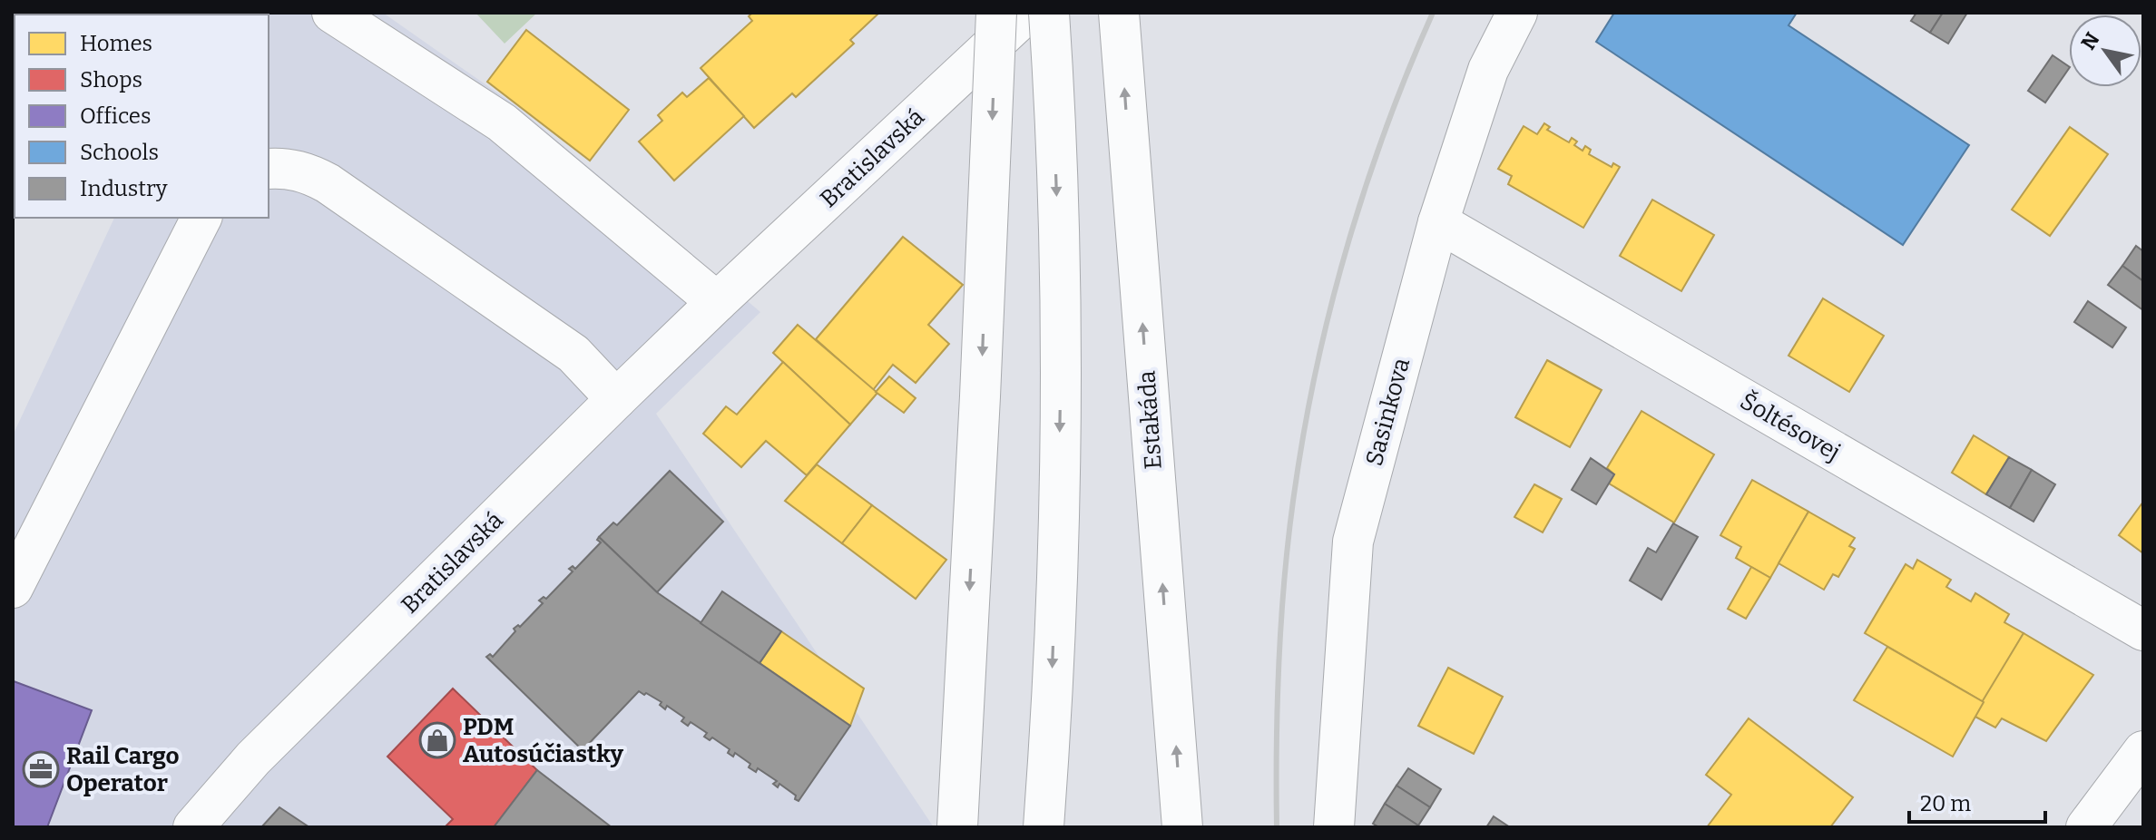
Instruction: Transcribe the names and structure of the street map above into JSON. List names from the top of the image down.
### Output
{
  "streets": {
    "street": [
      "Bratislavská",
      "Sasinkova",
      "Estakáda",
      "Šoltésovej"
    ]
  },
  "crossings": [
    ["Sasinkova", "Šoltésovej"]
  ],
  "places": {
    "shop": ["PDM Autosúčiastky"],
    "office": ["Rail Cargo Operator"]
  },
  "legend": [
    "Homes",
    "Shops",
    "Offices",
    "Schools",
    "Industry"
  ],
  "scale_bar": "20 m",
  "north": "top left"
}
